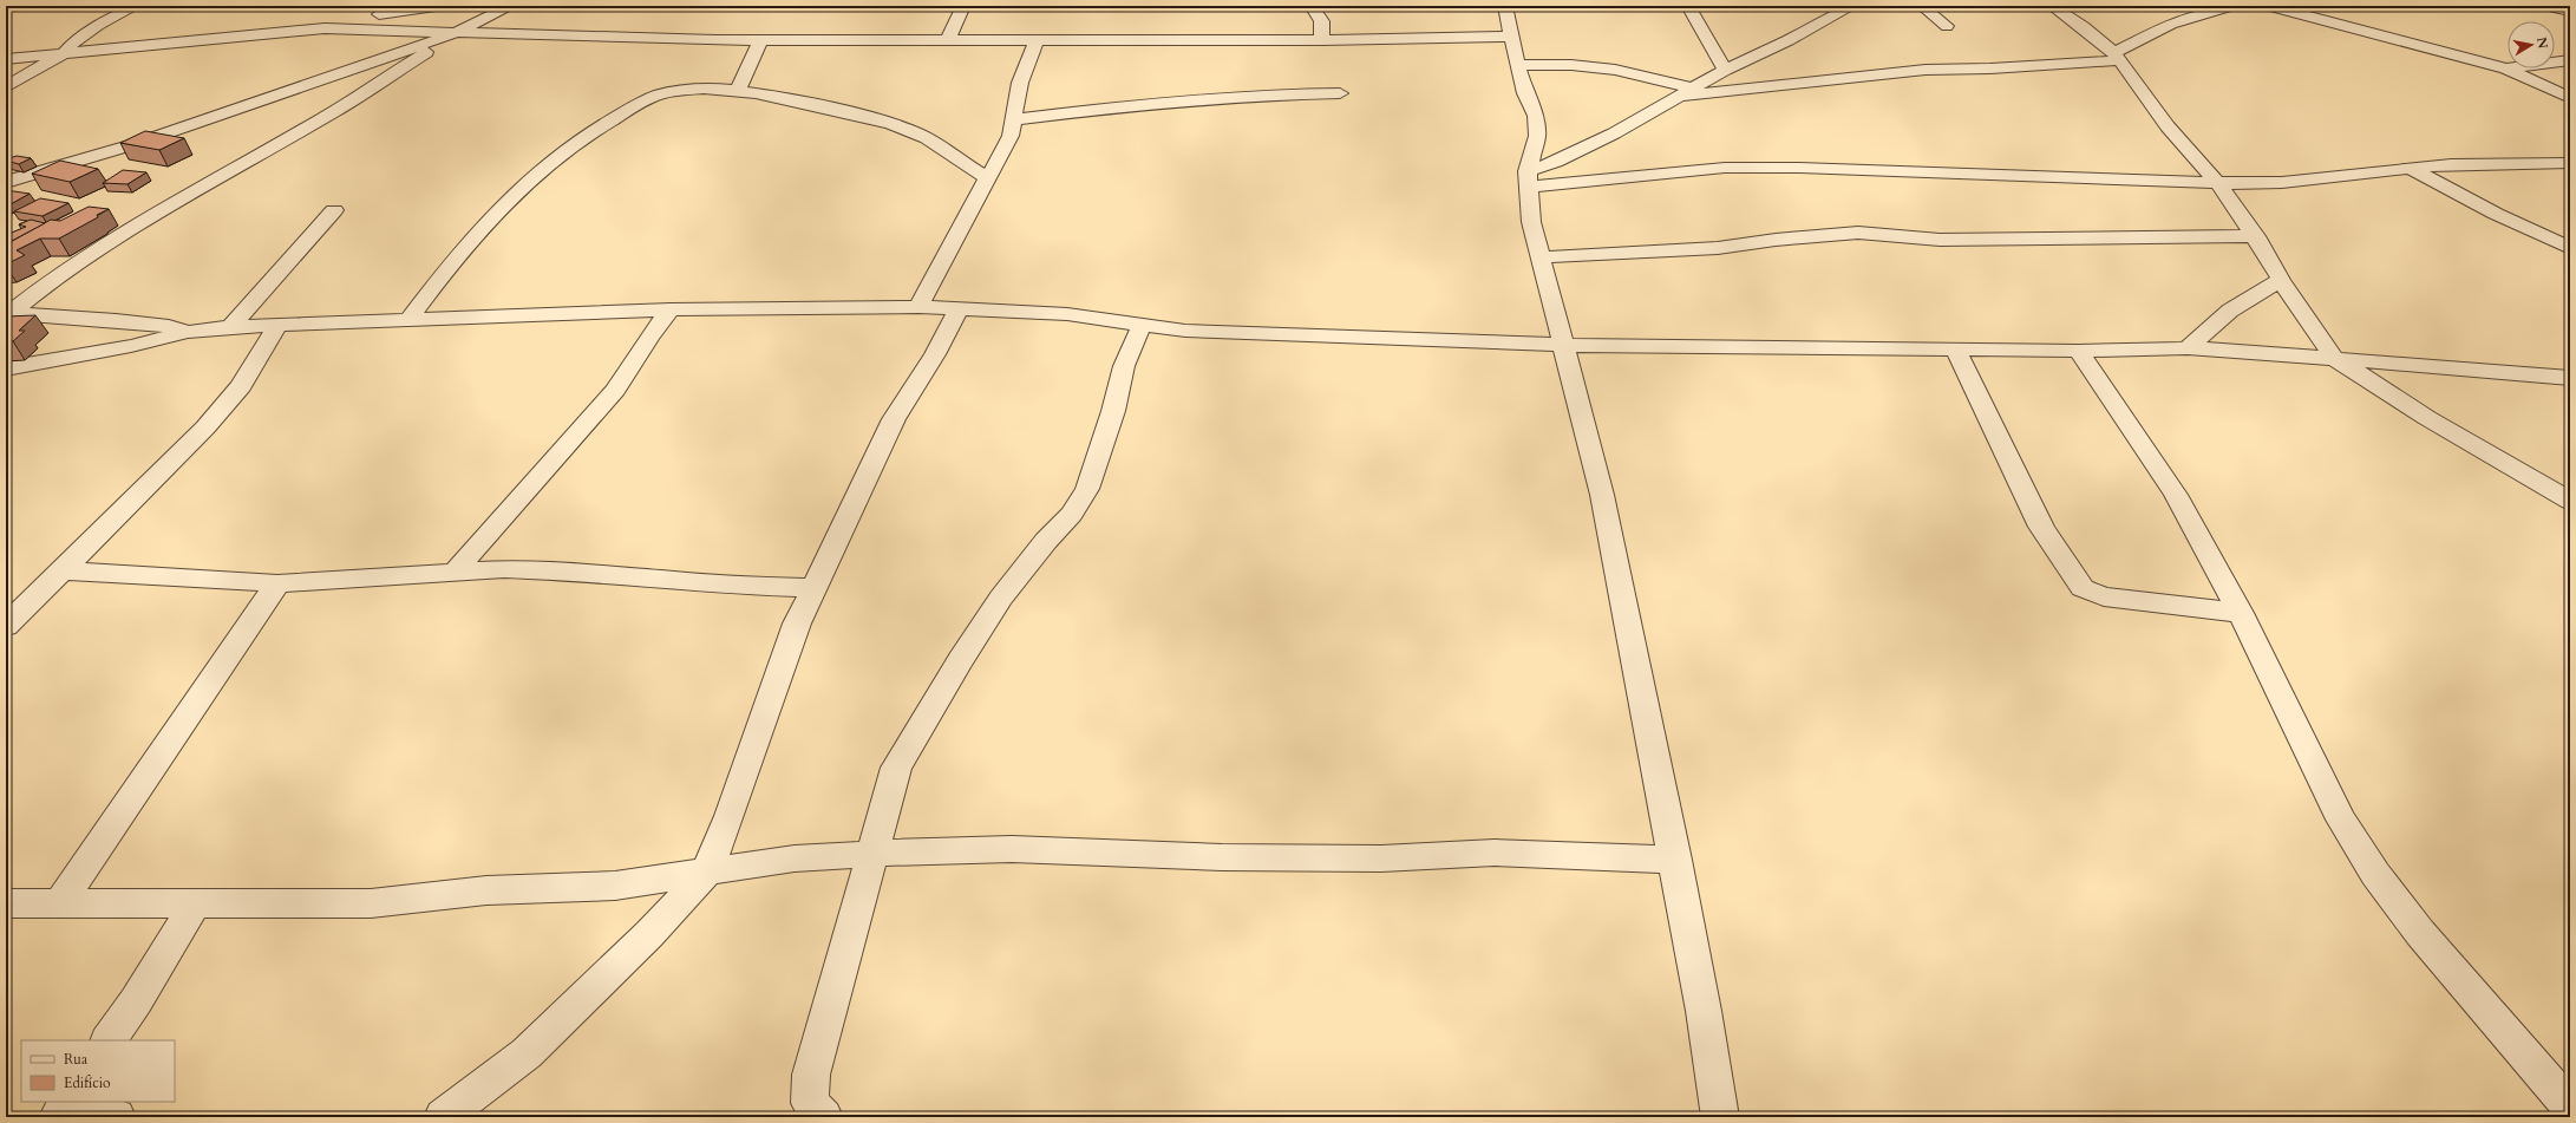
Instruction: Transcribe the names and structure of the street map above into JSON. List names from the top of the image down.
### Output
{
  "legend": ["Rua", "Edifício"],
  "north": "right"
}
